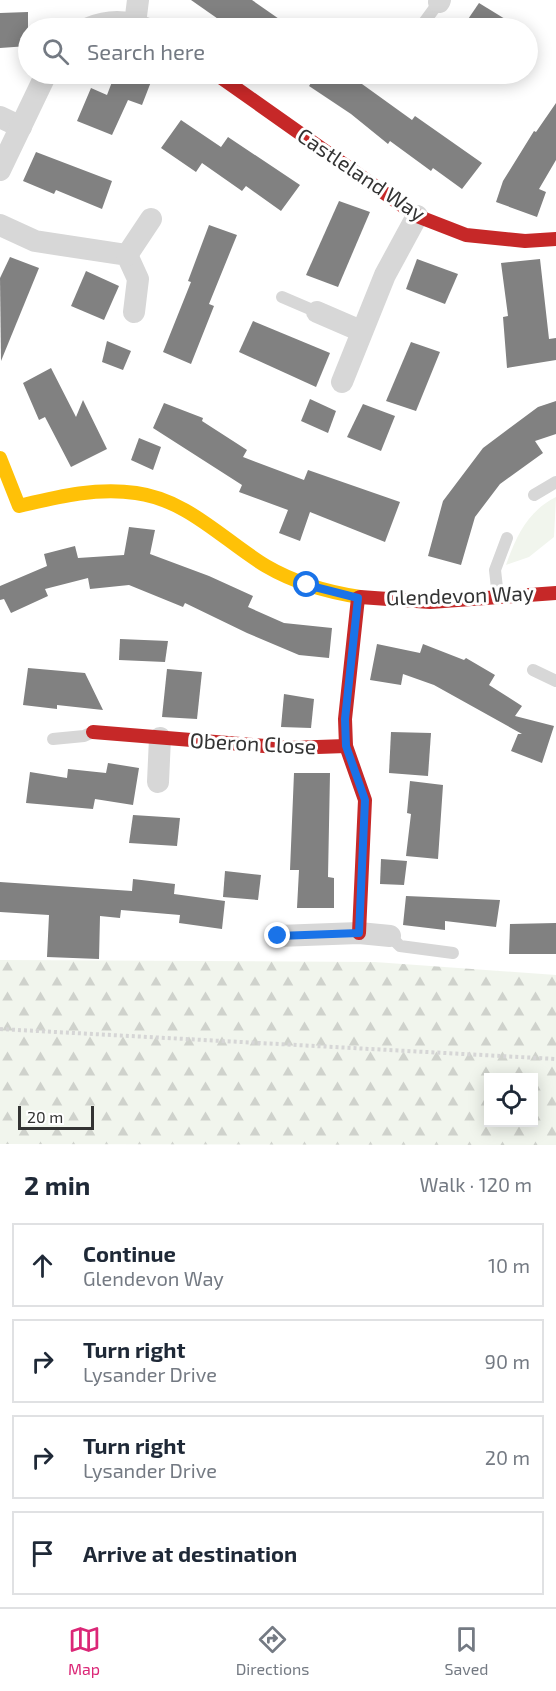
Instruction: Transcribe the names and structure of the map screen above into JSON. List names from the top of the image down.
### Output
{
  "streets": {
    "street": ["Castleland Way", "Glendevon Way", "Oberon Close"]
  },
  "scale_bar": "20 m",
  "page": {
    "search": "Search here",
    "scale": "20 m",
    "heading": ["2 min", "Walk · 120 m"],
    "list": [
      ["Continue", "Glendevon Way", "10 m"],
      ["Turn right", "Lysander Drive", "90 m"],
      ["Turn right", "Lysander Drive", "20 m"],
      "Arrive at destination"
    ],
    "nav": ["Map", "Directions", "Saved"]
  }
}
